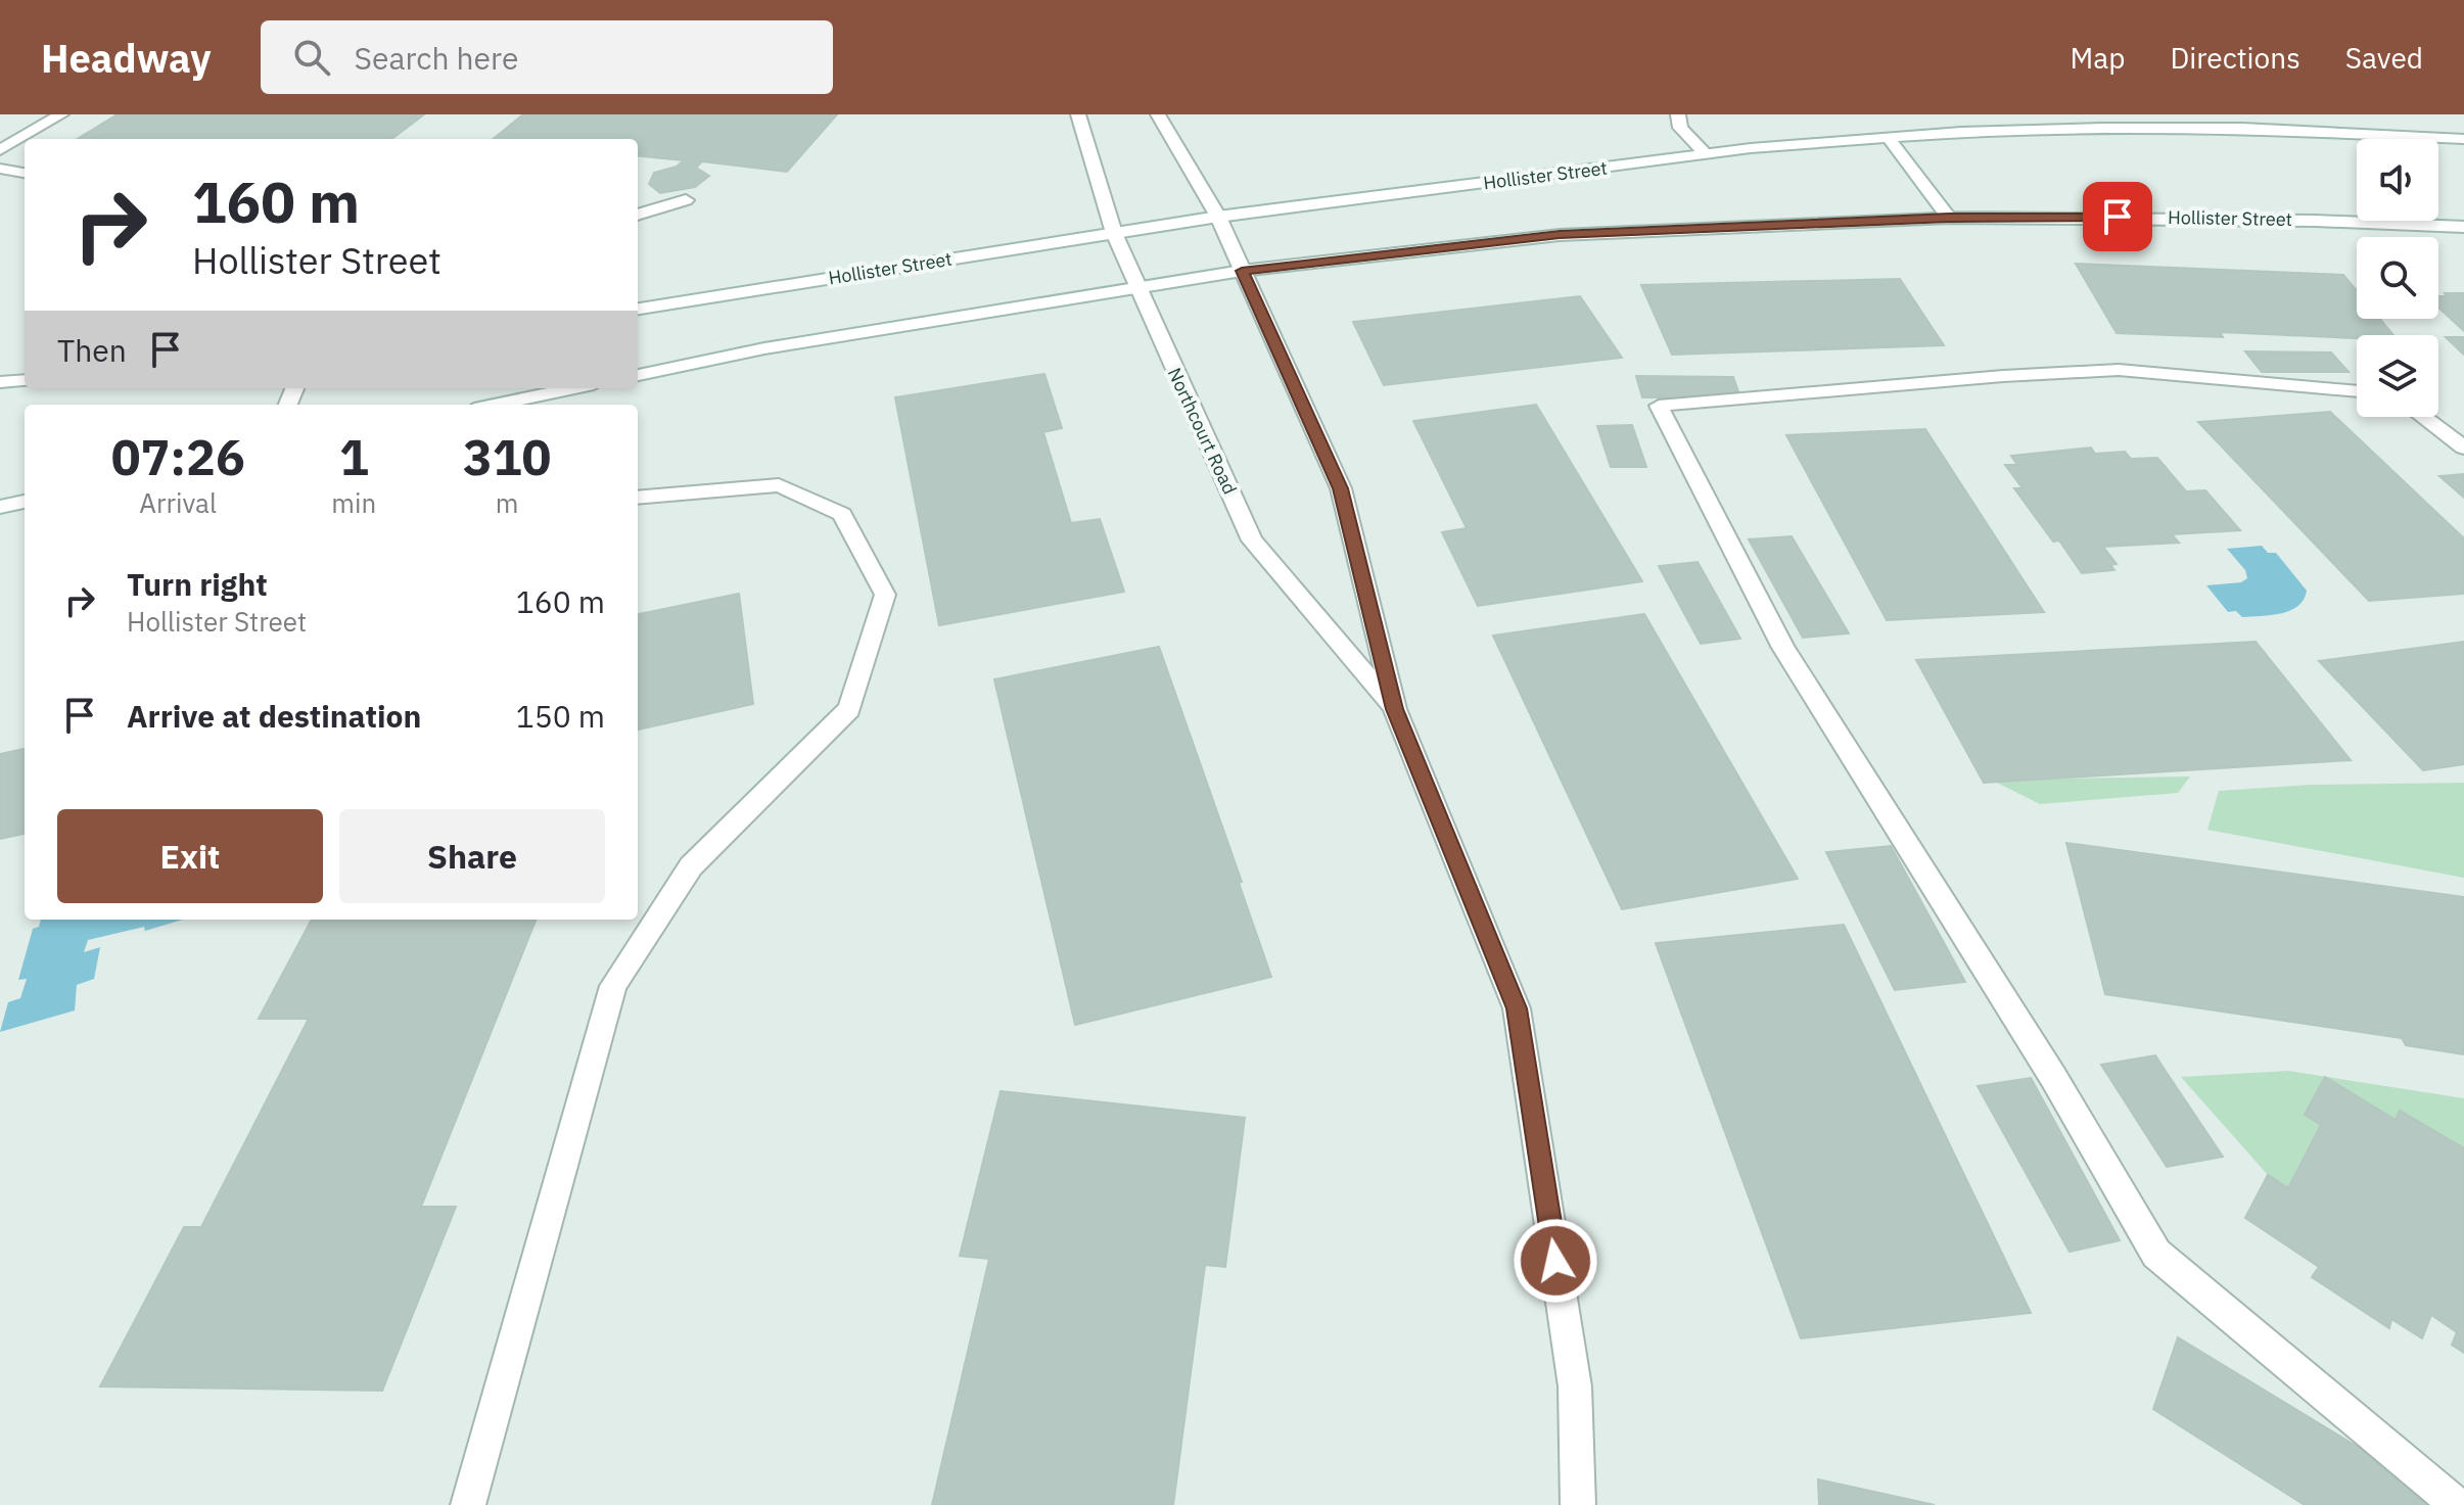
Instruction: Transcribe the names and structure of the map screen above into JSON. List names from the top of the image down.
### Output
{
  "streets": {
    "main road": ["Hollister Street", "Northcourt Road"]
  },
  "crossings": [
    ["Hollister Street", "Northcourt Road"]
  ],
  "page": {
    "header": "Headway",
    "search": "Search here",
    "nav": ["Map", "Directions", "Saved"],
    "turn": ["160 m", "Hollister Street"],
    "then": "Then",
    "eta": [
      "07:26",
      "Arrival",
      "1",
      "min",
      "310",
      "m"
    ],
    "list": [
      {
        "name": "Turn right",
        "note": "Hollister Street",
        "value": "160 m"
      },
      {
        "name": "Arrive at destination",
        "value": "150 m"
      }
    ],
    "buttons": ["Exit", "Share"]
  }
}
